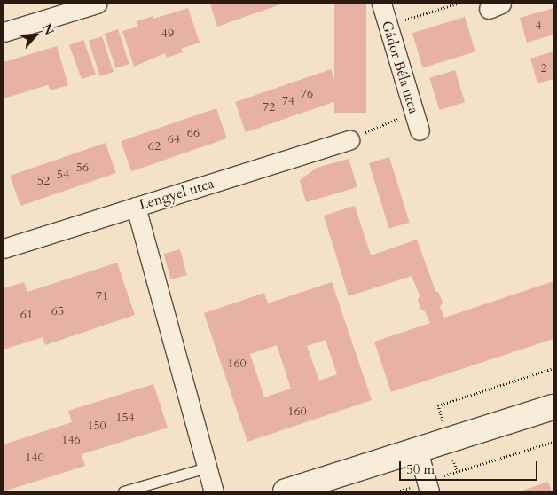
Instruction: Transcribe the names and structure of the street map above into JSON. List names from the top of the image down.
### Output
{
  "streets": {
    "street": ["Gádor Béla utca", "Lengyel utca"]
  },
  "house_numbers": [
    "4",
    "49",
    "2",
    "76",
    "74",
    "72",
    "66",
    "64",
    "62",
    "56",
    "54",
    "52",
    "71",
    "65",
    "61",
    "160",
    "160",
    "154",
    "150",
    "146",
    "140"
  ],
  "scale_bar": "50 m",
  "north": "top right"
}
